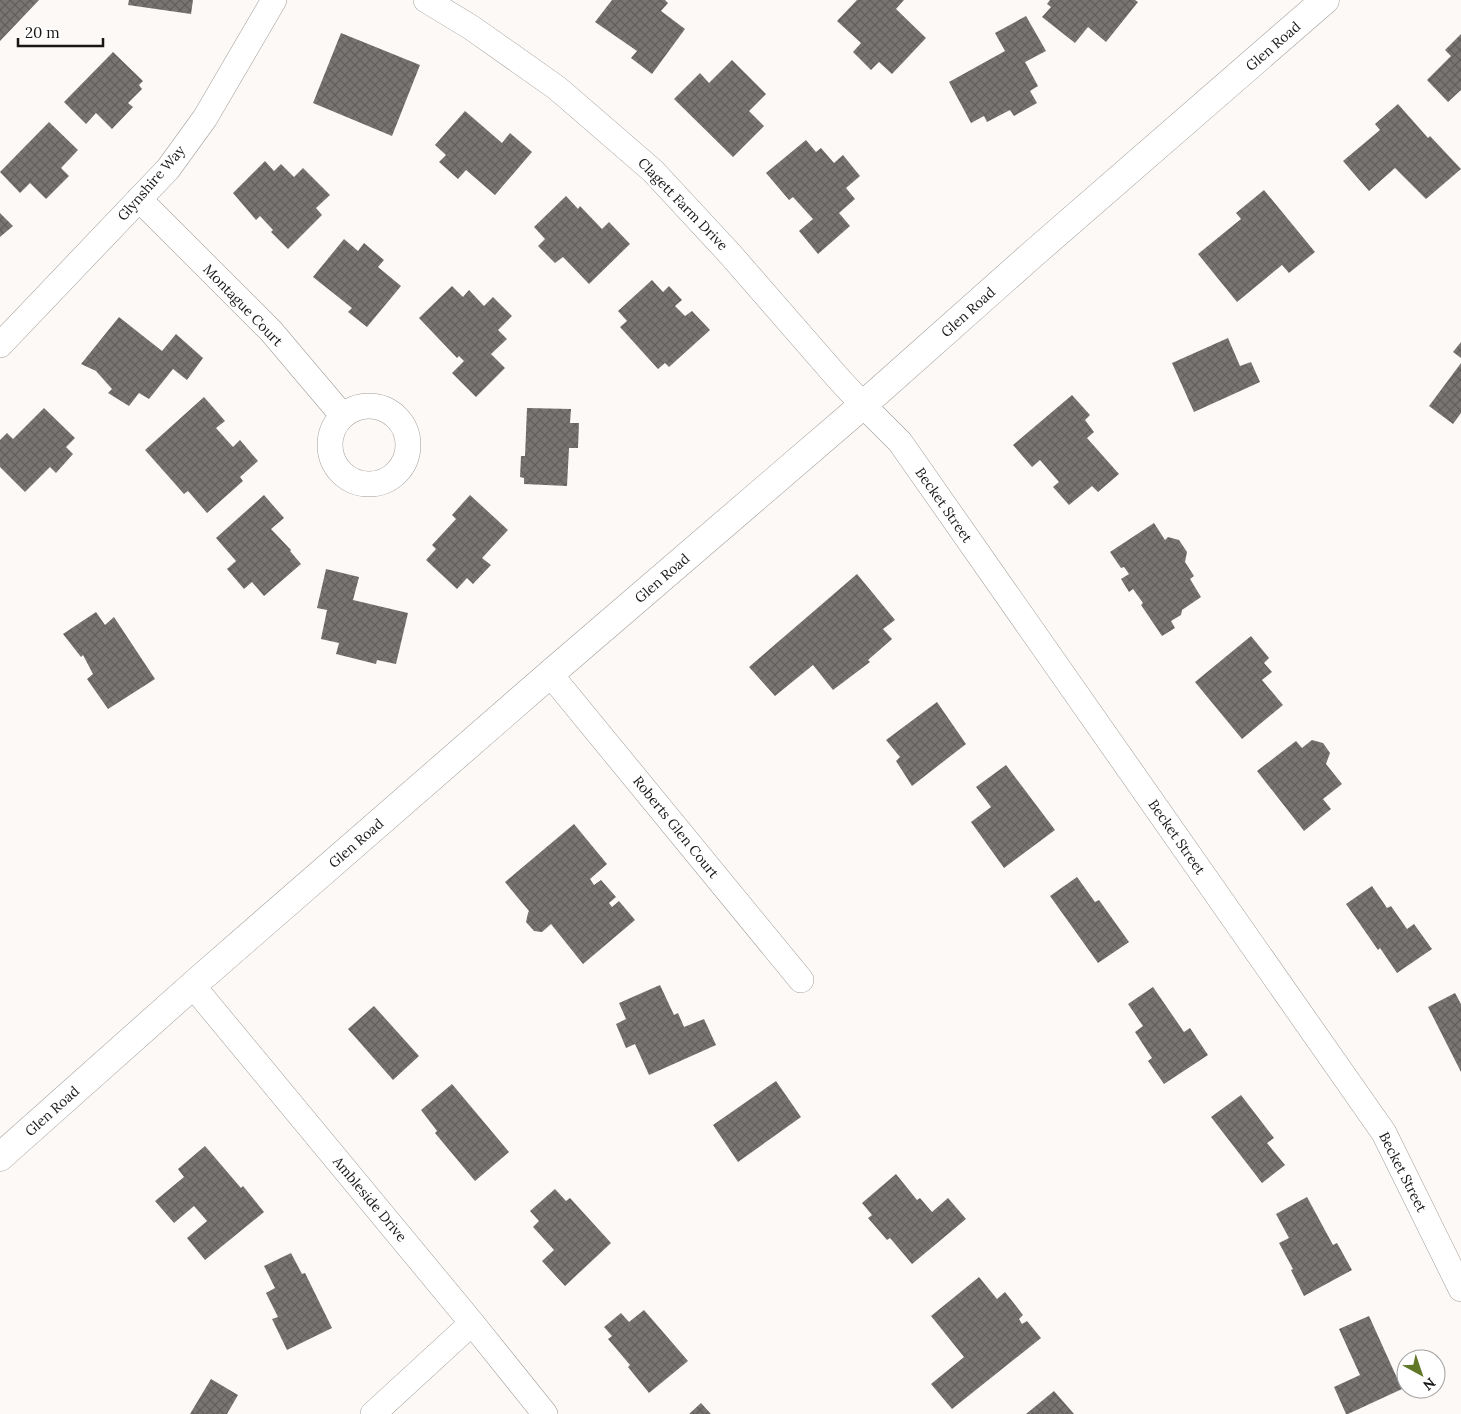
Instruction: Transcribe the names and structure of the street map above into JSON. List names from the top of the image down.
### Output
{
  "streets": {
    "main road": ["Glen Road"],
    "street": [
      "Glynshire Way",
      "Clagett Farm Drive",
      "Montague Court",
      "Becket Street",
      "Roberts Glen Court",
      "Ambleside Drive"
    ]
  },
  "crossings": [
    ["Glen Road", "Clagett Farm Drive"],
    ["Glen Road", "Becket Street"],
    ["Glen Road", "Roberts Glen Court"],
    ["Glen Road", "Ambleside Drive"],
    ["Glynshire Way", "Montague Court"],
    ["Clagett Farm Drive", "Becket Street"]
  ],
  "scale_bar": "20 m",
  "north": "bottom right"
}
